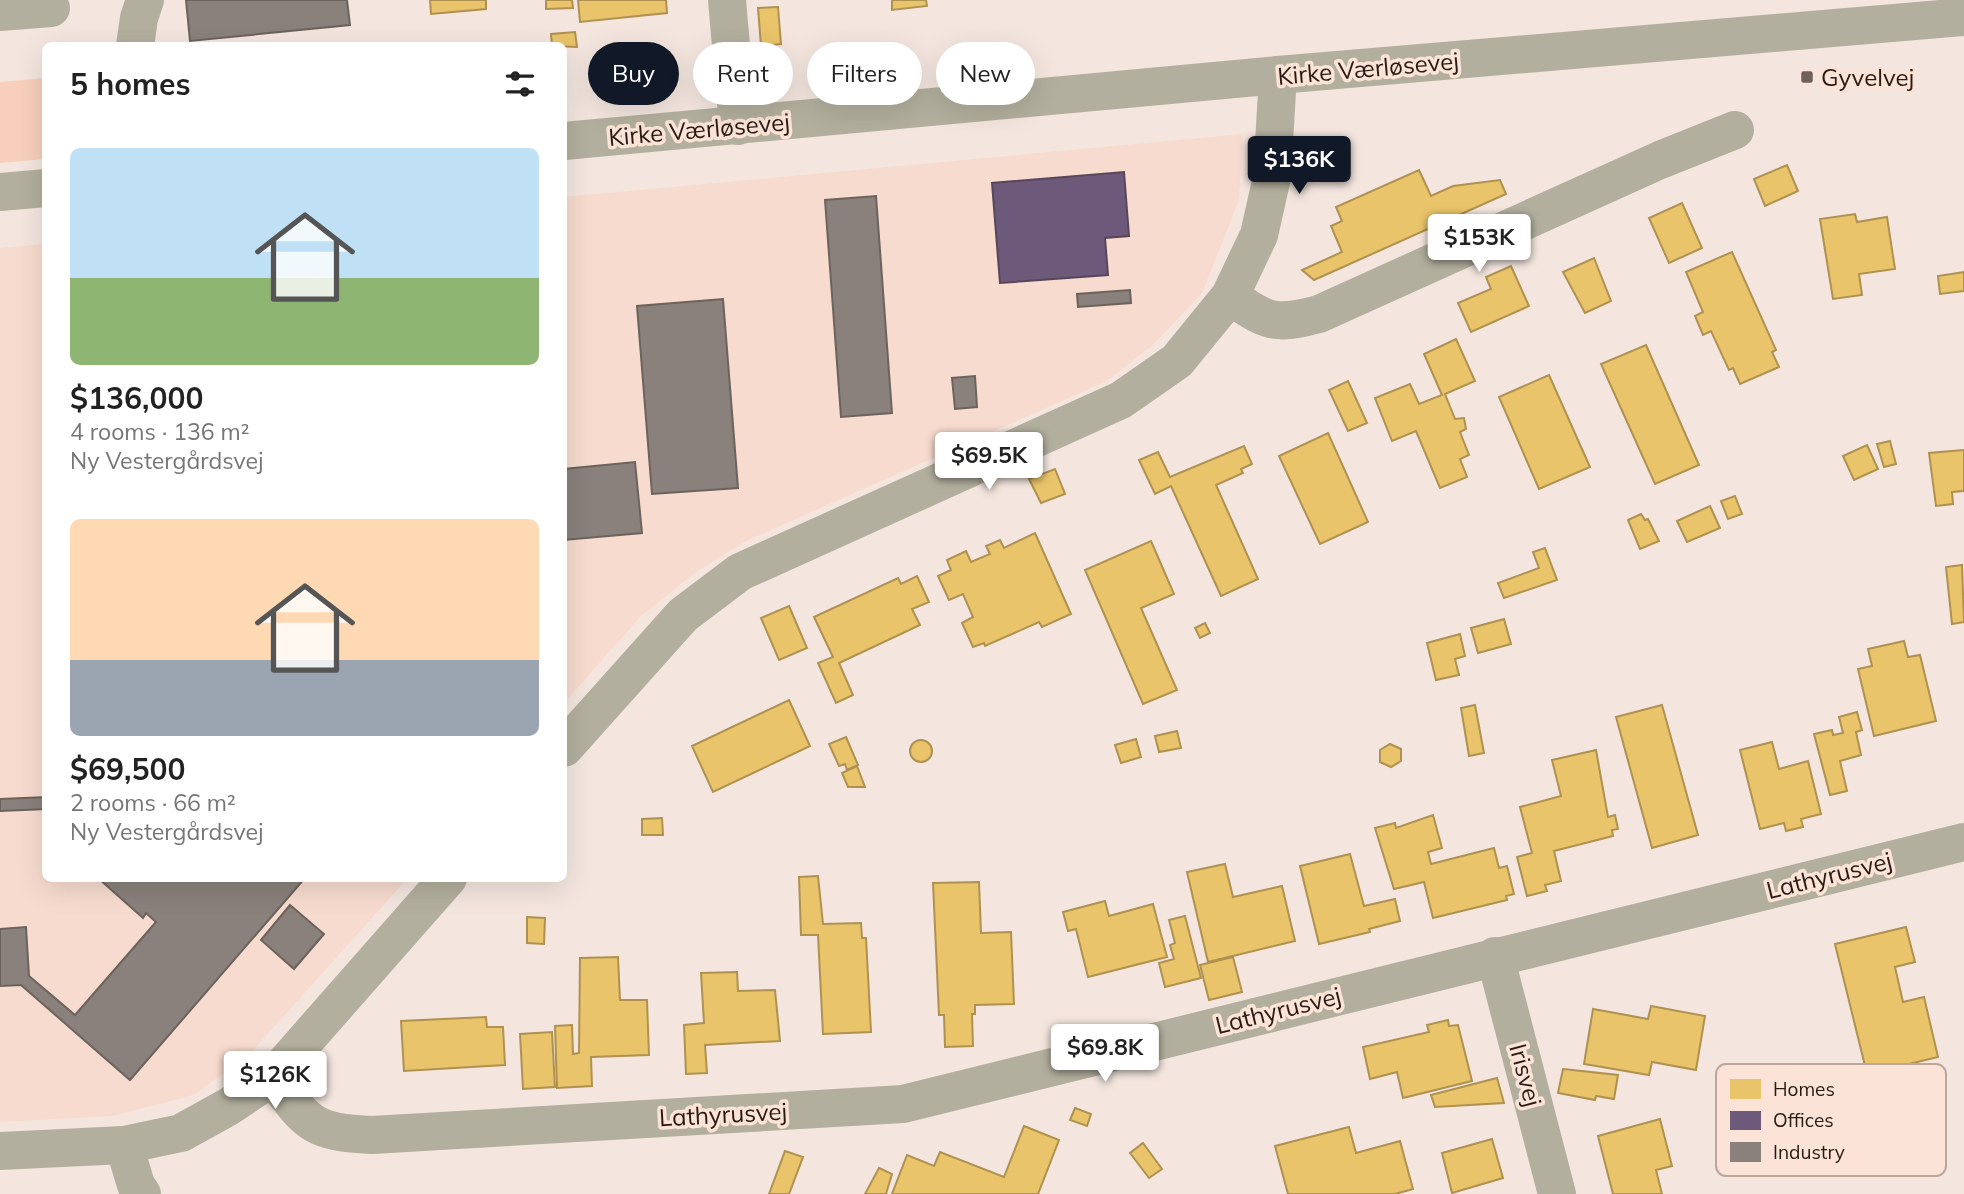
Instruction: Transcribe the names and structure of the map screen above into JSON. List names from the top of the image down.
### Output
{
  "streets": {
    "street": ["Kirke Værløsevej", "Lathyrusvej", "Irisvej"]
  },
  "crossings": [
    ["Lathyrusvej", "Irisvej"]
  ],
  "places": {
    "transit": ["Gyvelvej"]
  },
  "legend": ["Homes", "Offices", "Industry"],
  "page": {
    "chip": [
      "Buy",
      "Rent",
      "Filters",
      "New"
    ],
    "heading": "5 homes",
    "list": [
      {
        "name": "$136,000",
        "note": "4 rooms · 136 m² · Ny Vestergårdsvej"
      },
      {
        "name": "$69,500",
        "note": "2 rooms · 66 m² · Ny Vestergårdsvej"
      }
    ],
    "price": [
      "$136K",
      "$153K",
      "$69.5K",
      "$69.8K",
      "$126K"
    ]
  }
}
